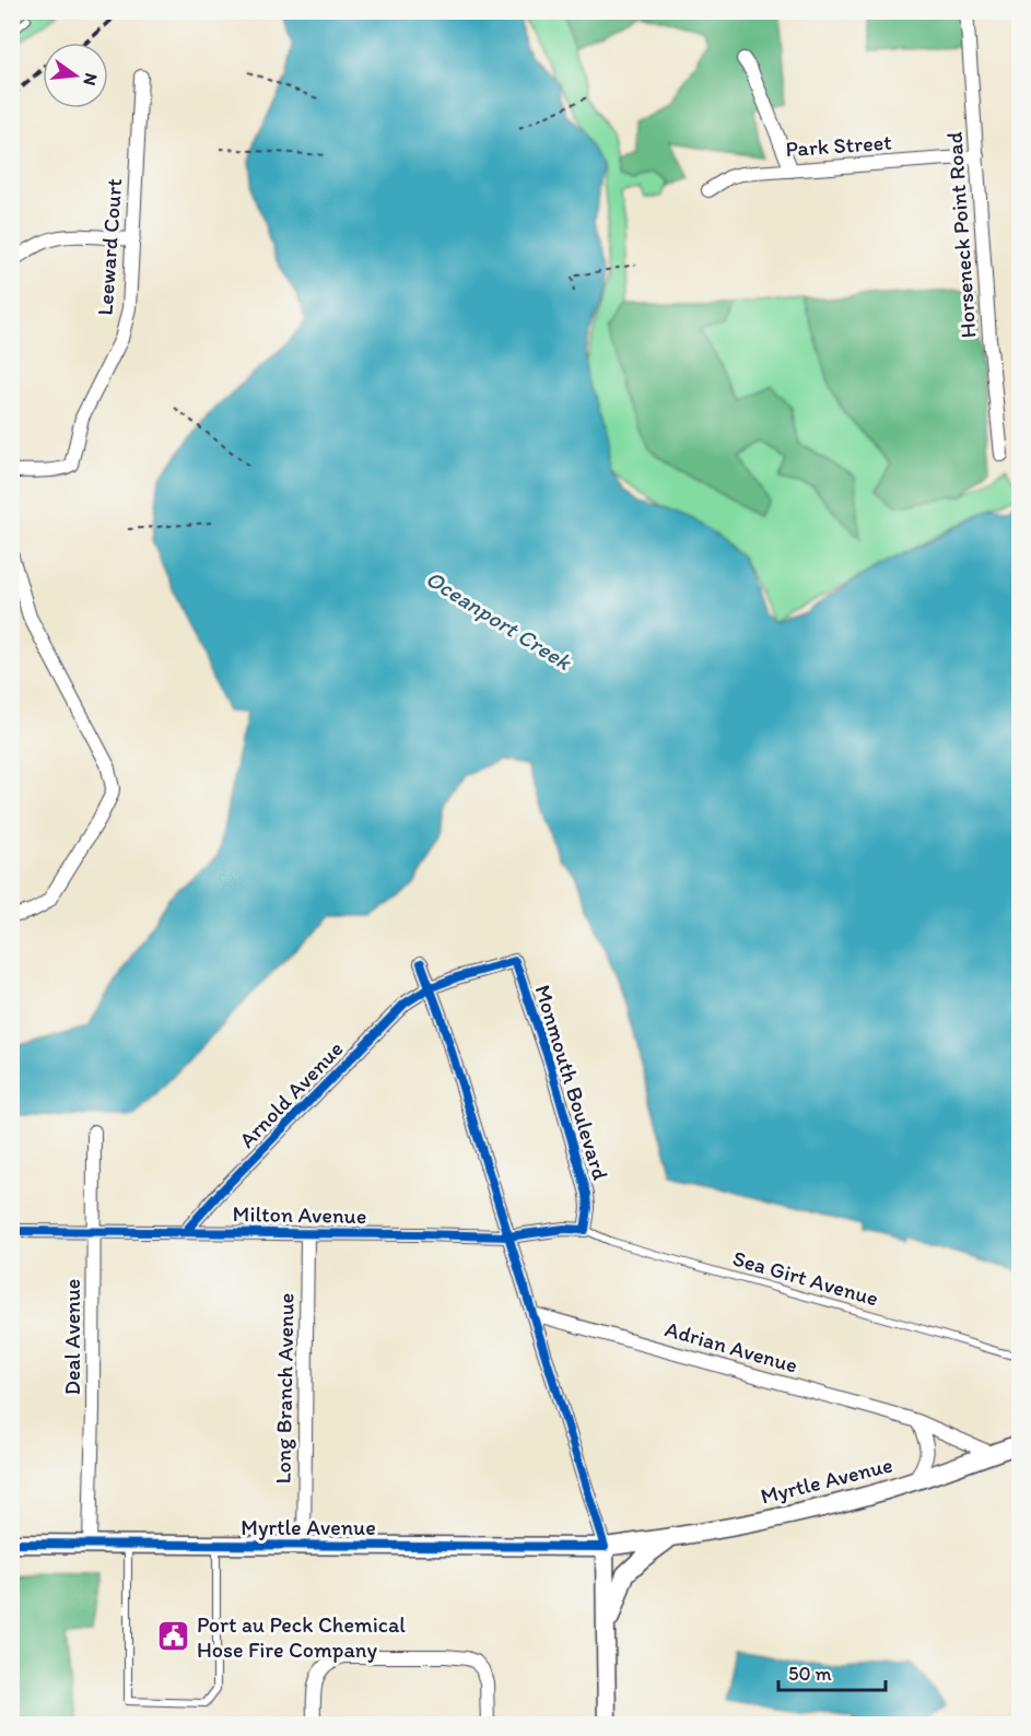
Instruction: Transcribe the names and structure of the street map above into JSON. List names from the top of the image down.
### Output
{
  "streets": {
    "main road": ["Myrtle Avenue"],
    "street": [
      "Park Street",
      "Horseneck Point Road",
      "Leeward Court",
      "Monmouth Boulevard",
      "Arnold Avenue",
      "Milton Avenue",
      "Deal Avenue",
      "Adrian Avenue",
      "Long Branch Avenue"
    ],
    "lane": ["Sea Girt Avenue"]
  },
  "crossings": [
    ["Park Street", "Horseneck Point Road"],
    ["Monmouth Boulevard", "Arnold Avenue"],
    ["Monmouth Boulevard", "Sea Girt Avenue"],
    ["Arnold Avenue", "Milton Avenue"],
    ["Milton Avenue", "Deal Avenue"],
    ["Milton Avenue", "Long Branch Avenue"],
    ["Deal Avenue", "Myrtle Avenue"],
    ["Adrian Avenue", "Myrtle Avenue"],
    ["Long Branch Avenue", "Myrtle Avenue"]
  ],
  "water": ["Oceanport Creek"],
  "places": {
    "public building": ["Port au Peck Chemical Hose Fire Company"]
  },
  "scale_bar": "50 m",
  "north": "right"
}
